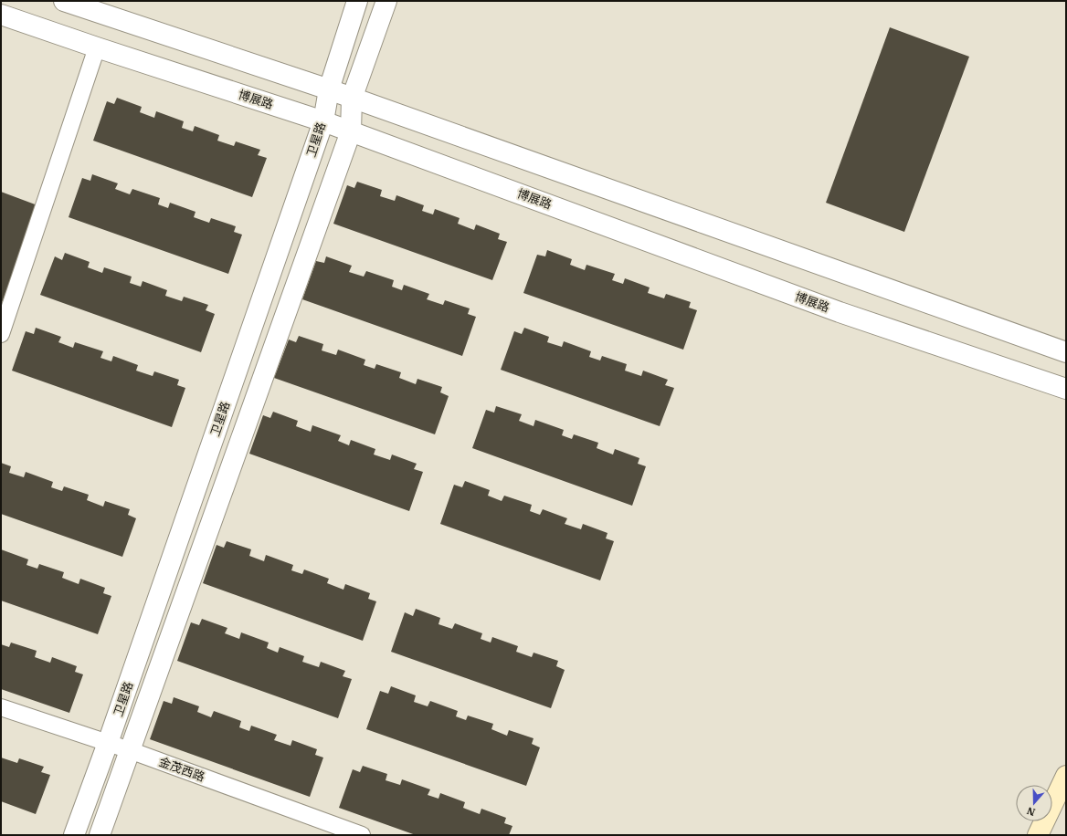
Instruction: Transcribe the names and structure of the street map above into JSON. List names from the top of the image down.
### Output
{
  "streets": {
    "street": ["博展路", "卫星路", "金茂西路"]
  },
  "crossings": [
    ["博展路", "卫星路"],
    ["卫星路", "金茂西路"]
  ],
  "north": "bottom"
}
